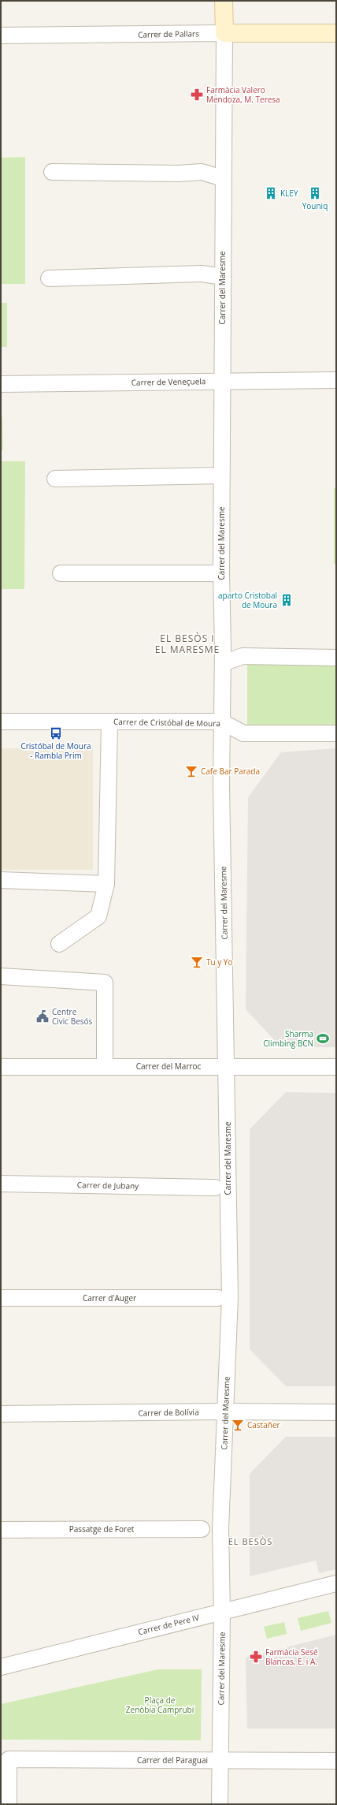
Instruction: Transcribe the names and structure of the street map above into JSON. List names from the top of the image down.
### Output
{
  "streets": {
    "main road": ["Carrer de Pallars", "Carrer del Maresme"],
    "street": [
      "Carrer de Veneçuela",
      "Carrer de Cristóbal de Moura",
      "Carrer del Marroc",
      "Carrer de Jubany",
      "Carrer d'Auger",
      "Carrer de Bolívia",
      "Passatge de Foret",
      "Carrer de Pere IV",
      "Carrer del Paraguai"
    ]
  },
  "crossings": [
    ["Carrer de Pallars", "Carrer del Maresme"],
    ["Carrer del Maresme", "Carrer de Veneçuela"],
    ["Carrer del Maresme", "Carrer de Cristóbal de Moura"],
    ["Carrer del Maresme", "Carrer del Marroc"],
    ["Carrer del Maresme", "Carrer de Bolívia"],
    ["Carrer del Maresme", "Carrer de Pere IV"],
    ["Carrer del Maresme", "Carrer del Paraguai"]
  ],
  "districts": ["EL BESÒS I EL MARESME", "EL BESÒS"],
  "parks": ["Plaça de Zenòbia Camprubí"],
  "places": {
    "pharmacy": ["Farmàcia Valero Mendoza, M. Teresa", "Farmàcia Sesé Blancas, E. i A."],
    "building": ["KLEY", "Youniq", "aparto Cristobal de Moura"],
    "bus stop": ["Cristóbal de Moura - Rambla Prim"],
    "bar": ["Cafe Bar Parada", "Tu y Yo", "Castañer"],
    "public building": ["Centre Civic Besós"],
    "sports": ["Sharma Climbing BCN"]
  }
}
